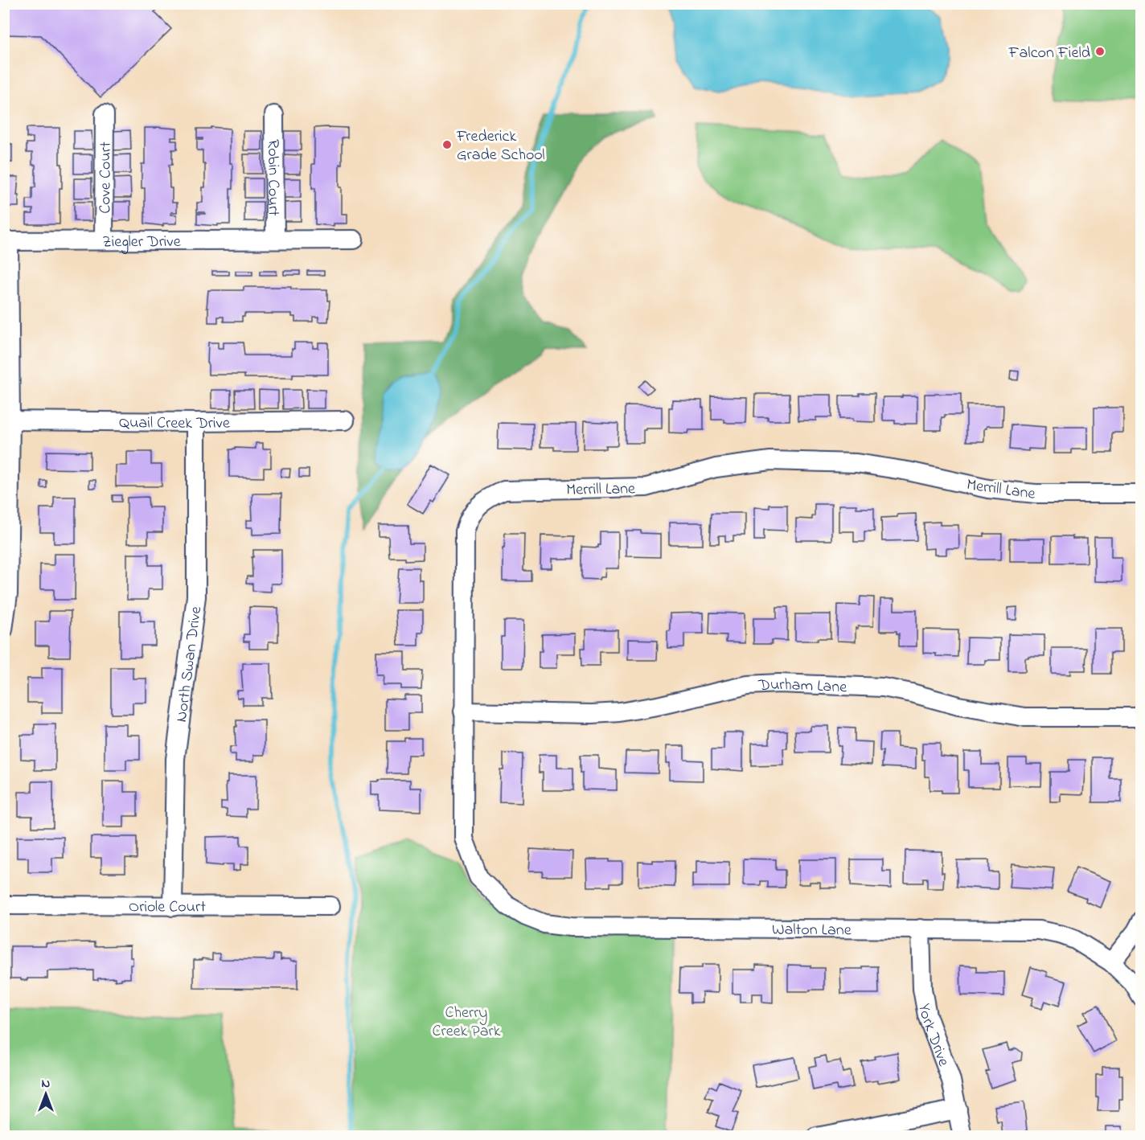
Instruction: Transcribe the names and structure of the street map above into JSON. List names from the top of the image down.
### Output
{
  "streets": {
    "street": [
      "Cove Court",
      "Robin Court",
      "Ziegler Drive",
      "Quail Creek Drive",
      "Merrill Lane",
      "North Swan Drive",
      "Durham Lane",
      "Oriole Court",
      "Walton Lane",
      "York Drive"
    ]
  },
  "crossings": [
    ["Cove Court", "Ziegler Drive"],
    ["Robin Court", "Ziegler Drive"],
    ["Ziegler Drive", "Quail Creek Drive"],
    ["Quail Creek Drive", "North Swan Drive"],
    ["Merrill Lane", "Durham Lane"],
    ["Merrill Lane", "Walton Lane"],
    ["North Swan Drive", "Oriole Court"],
    ["Walton Lane", "York Drive"]
  ],
  "parks": ["Cherry Creek Park"],
  "places": ["Falcon Field", "Frederick Grade School"],
  "north": "top"
}
